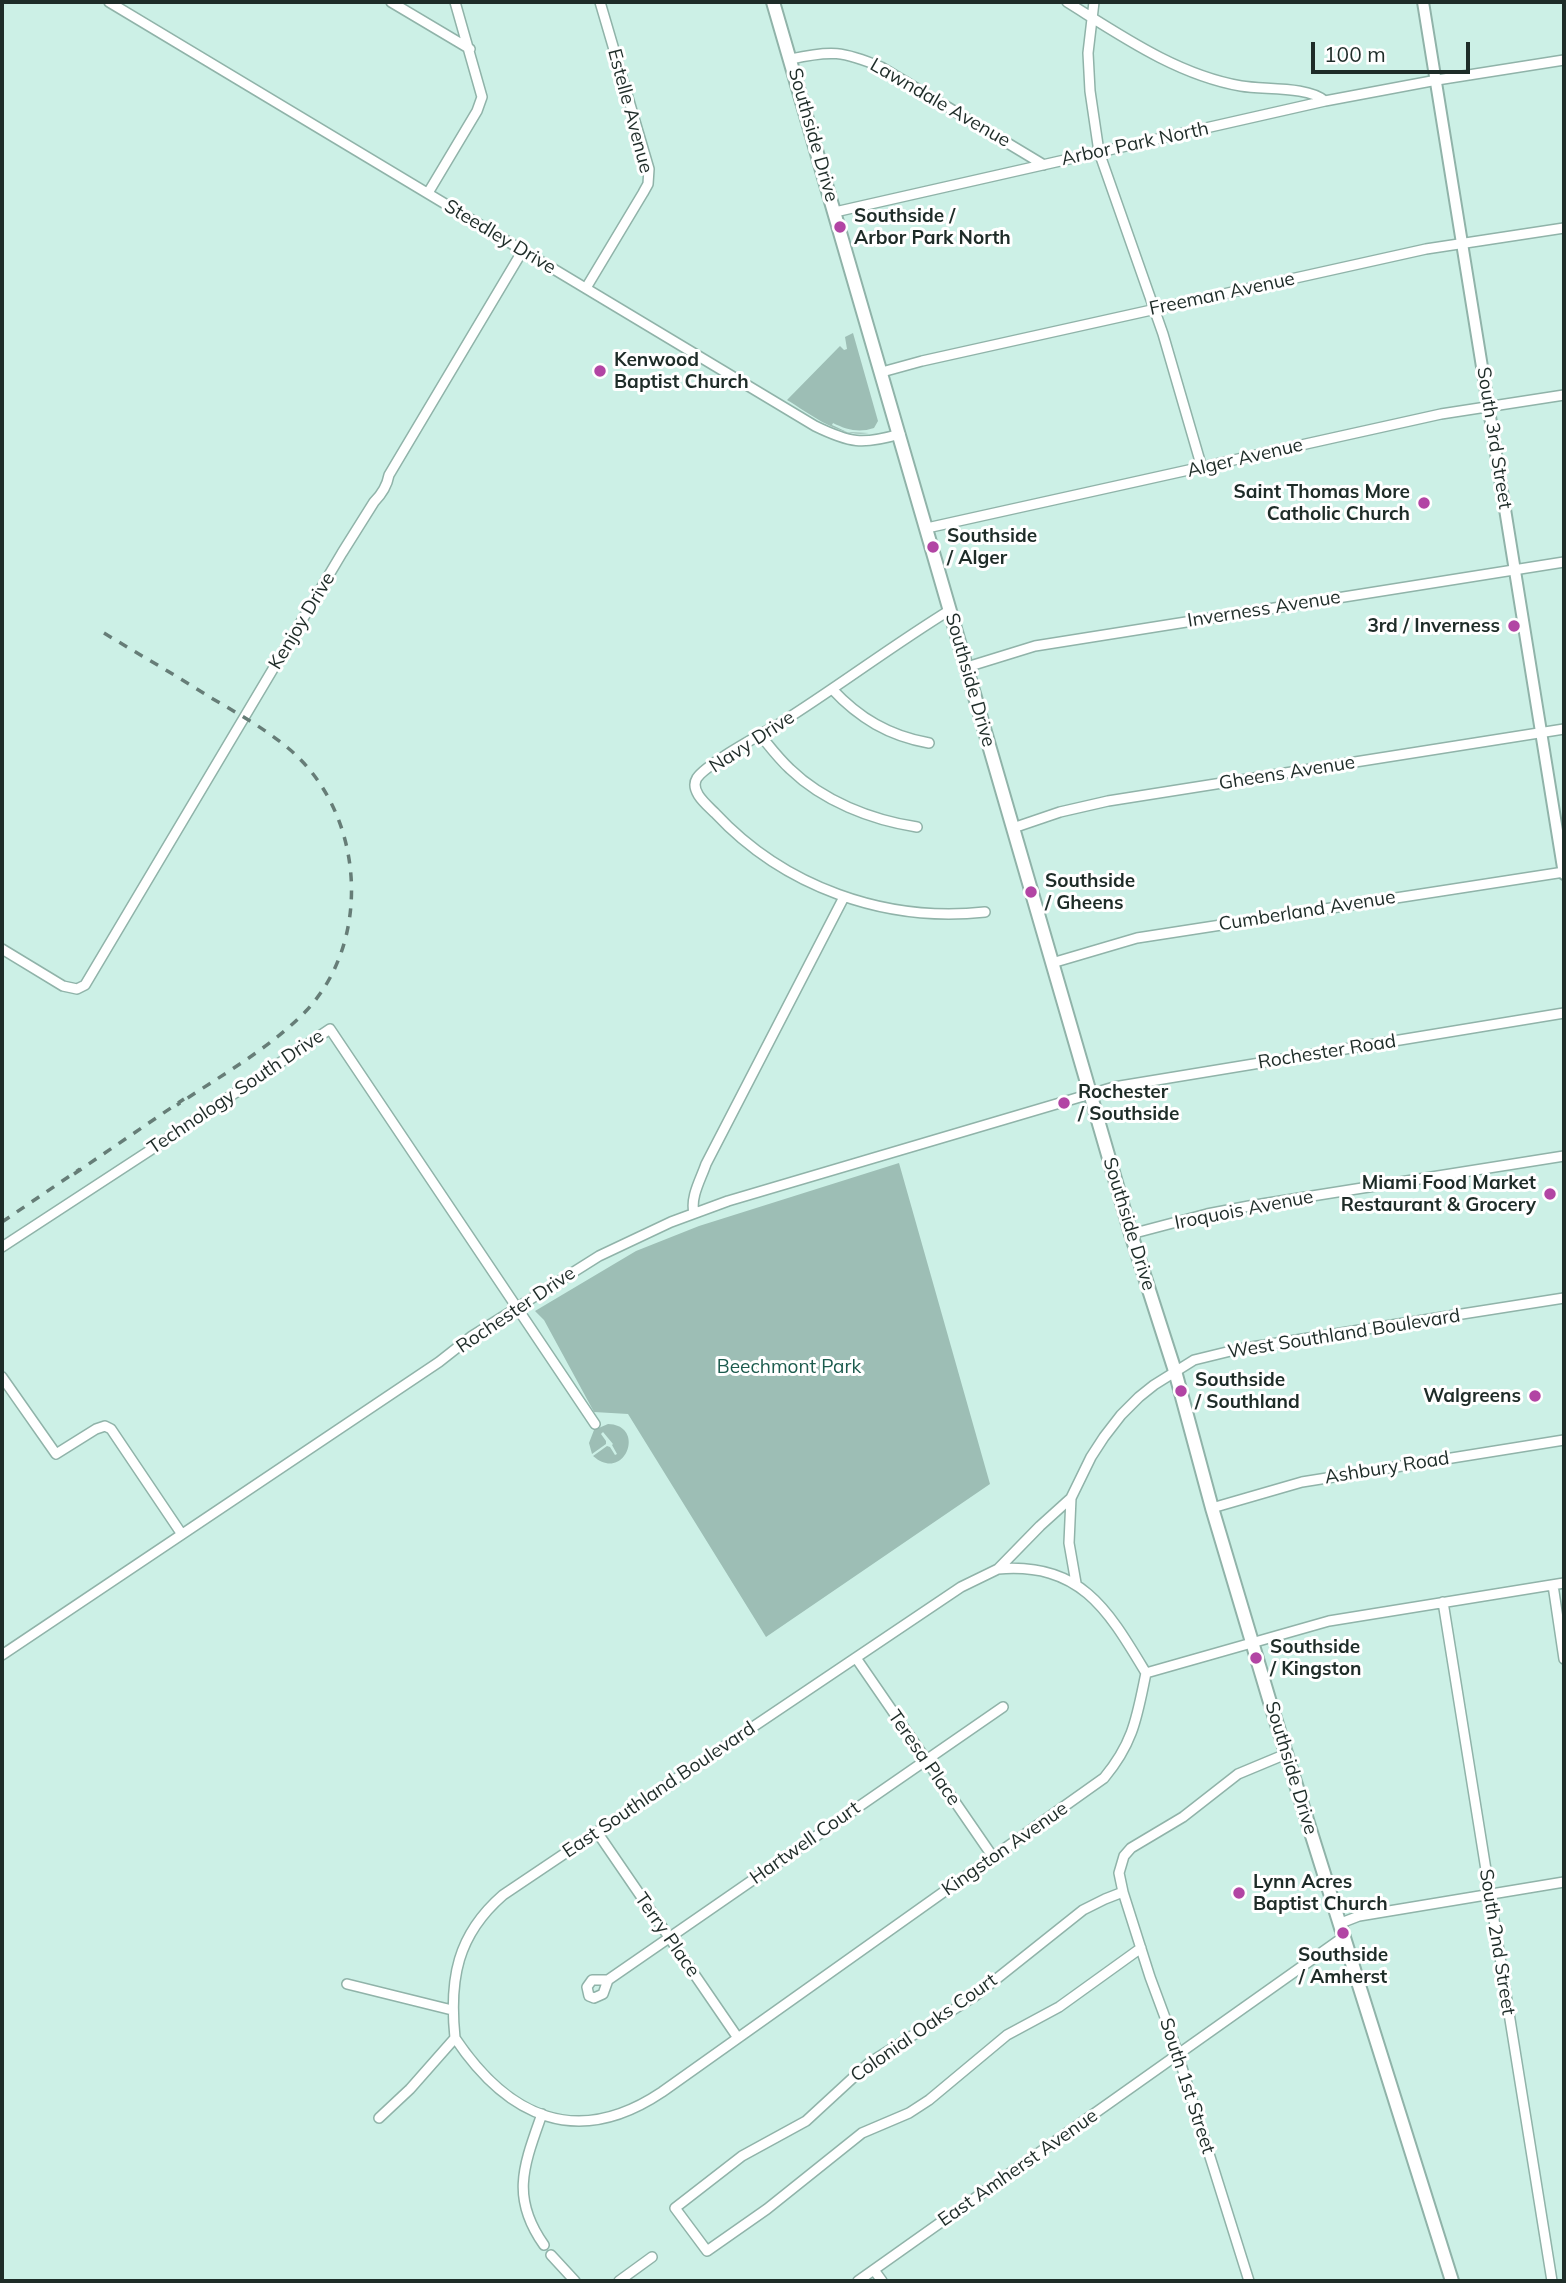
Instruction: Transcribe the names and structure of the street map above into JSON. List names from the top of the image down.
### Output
{
  "streets": {
    "main road": ["Southside Drive"],
    "street": [
      "Lawndale Avenue",
      "Estelle Avenue",
      "Arbor Park North",
      "Steedley Drive",
      "Freeman Avenue",
      "South 3rd Street",
      "Alger Avenue",
      "Inverness Avenue",
      "Kenjoy Drive",
      "Navy Drive",
      "Gheens Avenue",
      "Cumberland Avenue",
      "Rochester Road",
      "Technology South Drive",
      "Iroquois Avenue",
      "Rochester Drive",
      "West Southland Boulevard",
      "Ashbury Road",
      "Teresa Place",
      "East Southland Boulevard",
      "Hartwell Court",
      "Kingston Avenue",
      "Terry Place",
      "South 2nd Street",
      "Colonial Oaks Court",
      "South 1st Street",
      "East Amherst Avenue"
    ]
  },
  "crossings": [
    ["Lawndale Avenue", "Southside Drive"],
    ["Lawndale Avenue", "Arbor Park North"],
    ["Estelle Avenue", "Steedley Drive"],
    ["Southside Drive", "Arbor Park North"],
    ["Southside Drive", "Steedley Drive"],
    ["Southside Drive", "Freeman Avenue"],
    ["Southside Drive", "Alger Avenue"],
    ["Southside Drive", "Inverness Avenue"],
    ["Southside Drive", "Navy Drive"],
    ["Southside Drive", "Gheens Avenue"],
    ["Southside Drive", "Cumberland Avenue"],
    ["Southside Drive", "Rochester Road"],
    ["Southside Drive", "Iroquois Avenue"],
    ["Southside Drive", "Rochester Drive"],
    ["Southside Drive", "West Southland Boulevard"],
    ["Southside Drive", "Ashbury Road"],
    ["Southside Drive", "East Amherst Avenue"],
    ["Arbor Park North", "South 3rd Street"],
    ["Steedley Drive", "Kenjoy Drive"],
    ["Freeman Avenue", "South 3rd Street"],
    ["South 3rd Street", "Alger Avenue"],
    ["South 3rd Street", "Inverness Avenue"],
    ["South 3rd Street", "Gheens Avenue"],
    ["South 3rd Street", "Cumberland Avenue"],
    ["Rochester Road", "Rochester Drive"],
    ["Technology South Drive", "Rochester Drive"],
    ["West Southland Boulevard", "East Southland Boulevard"],
    ["Teresa Place", "East Southland Boulevard"],
    ["Teresa Place", "Hartwell Court"],
    ["Teresa Place", "Kingston Avenue"],
    ["East Southland Boulevard", "Kingston Avenue"],
    ["East Southland Boulevard", "Terry Place"],
    ["Hartwell Court", "Terry Place"],
    ["Kingston Avenue", "Terry Place"],
    ["Colonial Oaks Court", "South 1st Street"],
    ["South 1st Street", "East Amherst Avenue"]
  ],
  "parks": ["Beechmont Park"],
  "places": [
    "Southside / Arbor Park North",
    "Kenwood Baptist Church",
    "Saint Thomas More Catholic Church",
    "Southside / Alger",
    "3rd / Inverness",
    "Southside / Gheens",
    "Rochester / Southside",
    "Miami Food Market Restaurant & Grocery",
    "Southside / Southland",
    "Walgreens",
    "Southside / Kingston",
    "Lynn Acres Baptist Church",
    "Southside / Amherst"
  ],
  "scale_bar": "100 m"
}
